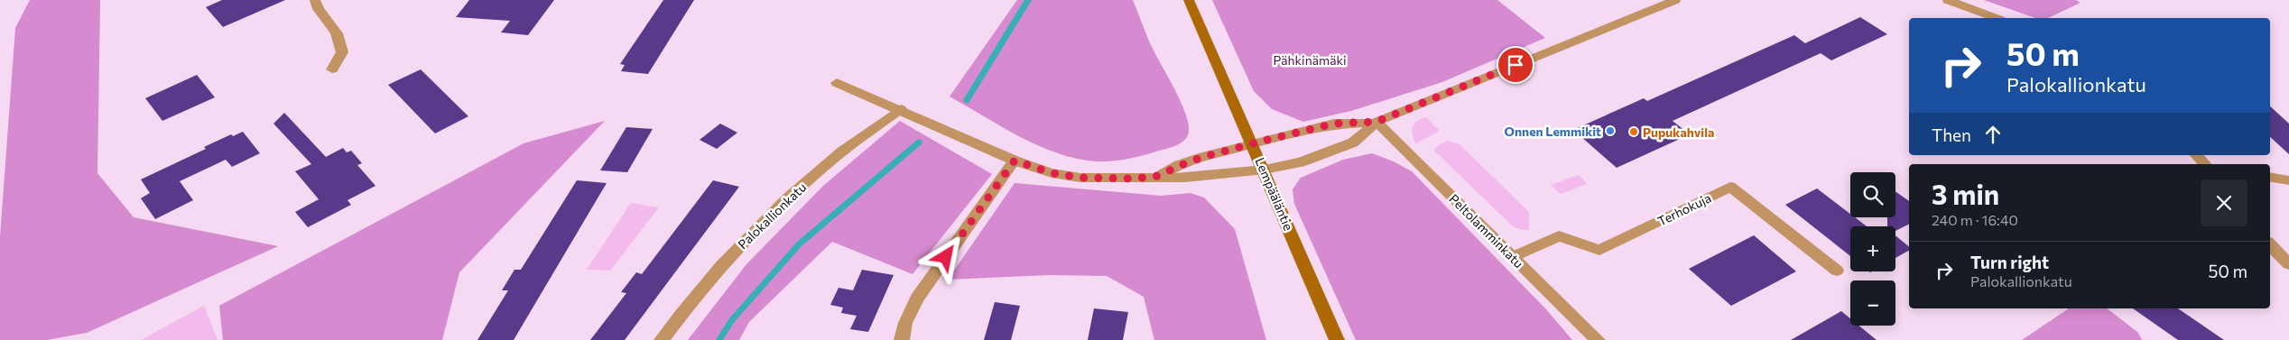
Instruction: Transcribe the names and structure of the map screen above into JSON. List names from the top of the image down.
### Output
{
  "streets": {
    "main road": ["Lempääläntie"],
    "street": ["Terhokuja", "Palokallionkatu", "Peltolamminkatu"]
  },
  "crossings": [
    ["Terhokuja", "Peltolamminkatu"]
  ],
  "parks": ["Pähkinämäki"],
  "places": ["Onnen Lemmikit", "Pupukahvila"],
  "page": {
    "turn": ["50 m", "Palokallionkatu"],
    "then": "Then",
    "heading": ["3 min", "240 m · 16:40"],
    "map_buttons": ["+", "−"],
    "list": [
      {
        "name": "Turn right",
        "note": "Palokallionkatu",
        "value": "50 m"
      }
    ]
  }
}
